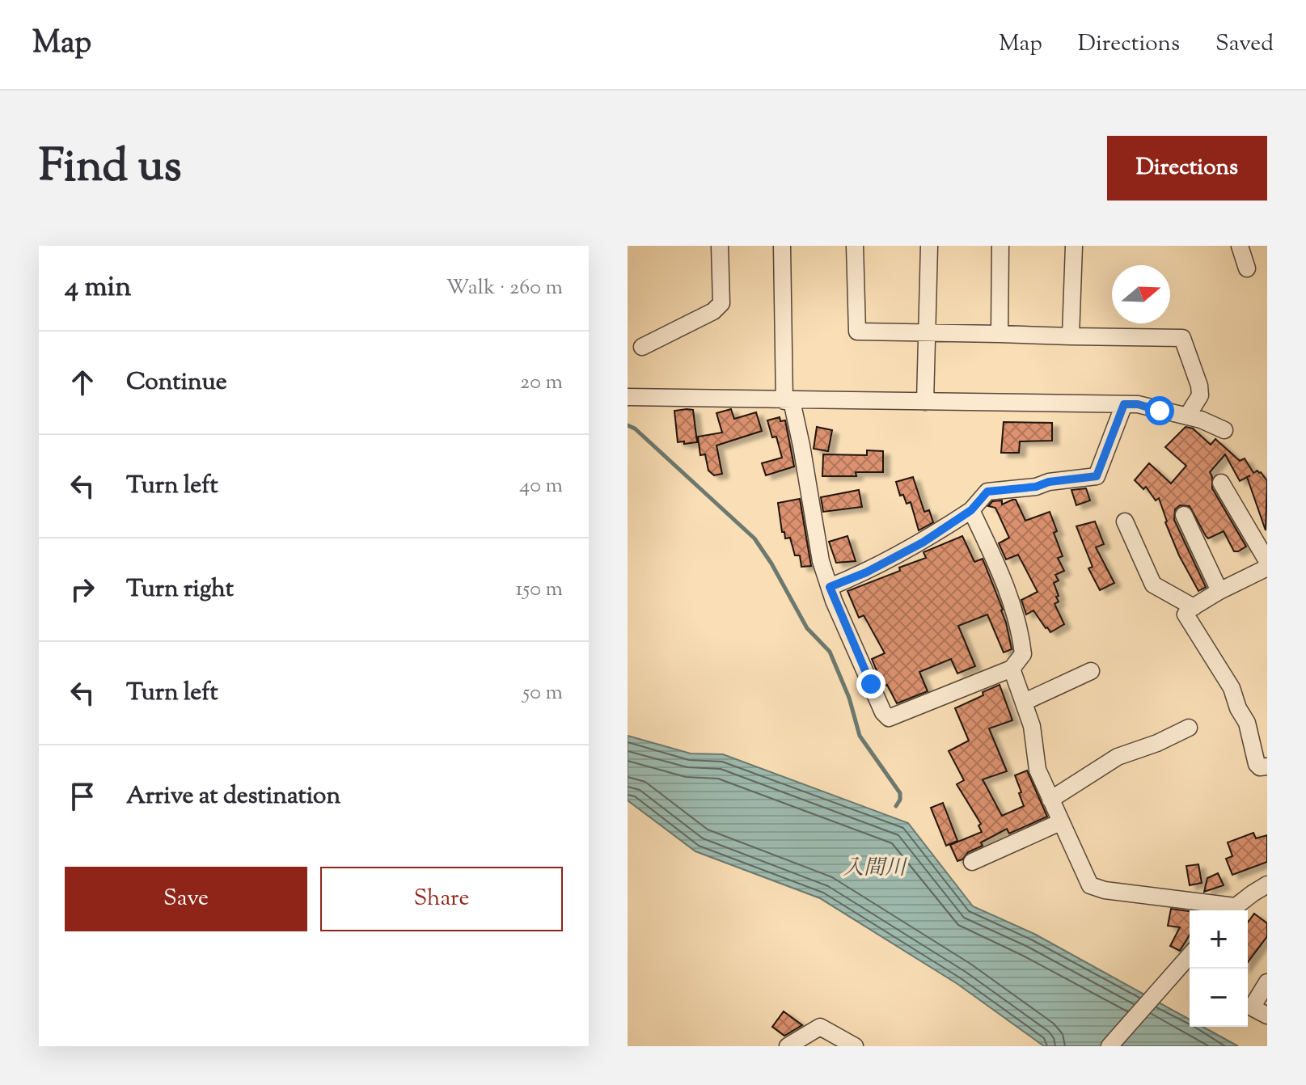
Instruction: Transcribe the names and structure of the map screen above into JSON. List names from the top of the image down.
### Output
{
  "water": ["入間川"],
  "north": "right",
  "page": {
    "header": "Map",
    "nav": ["Map", "Directions", "Saved"],
    "title": "Find us",
    "buttons": [
      "Directions",
      ["Save", "Share"]
    ],
    "heading": ["4 min", "Walk · 260 m"],
    "list": [
      ["Continue", "20 m"],
      ["Turn left", "40 m"],
      ["Turn right", "150 m"],
      ["Turn left", "50 m"],
      "Arrive at destination"
    ],
    "map_buttons": ["+", "−"]
  }
}
